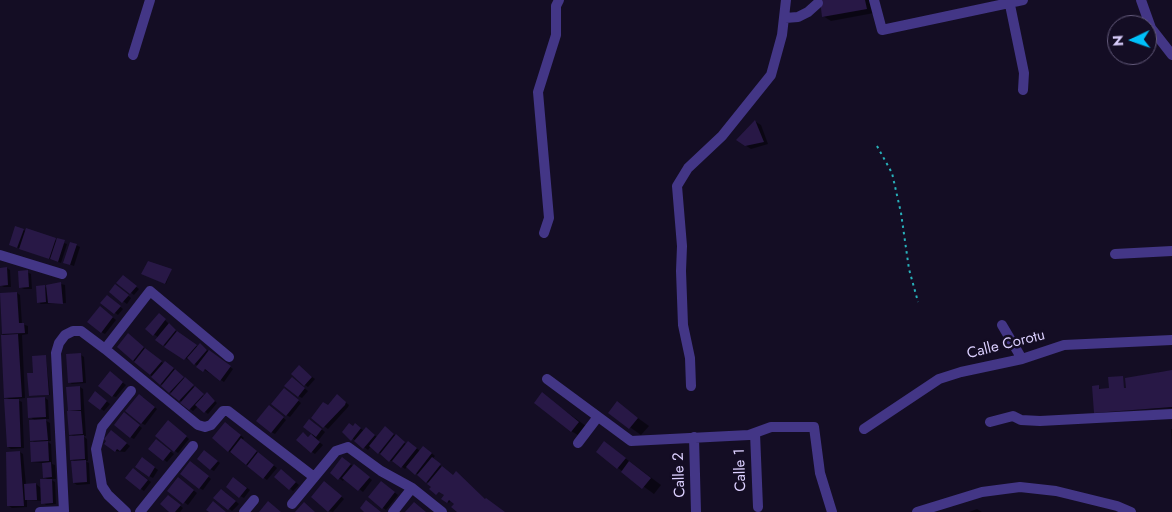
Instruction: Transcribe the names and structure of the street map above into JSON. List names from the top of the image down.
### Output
{
  "streets": {
    "street": ["Calle Corotu", "Calle 1", "Calle 2"]
  },
  "north": "left"
}
